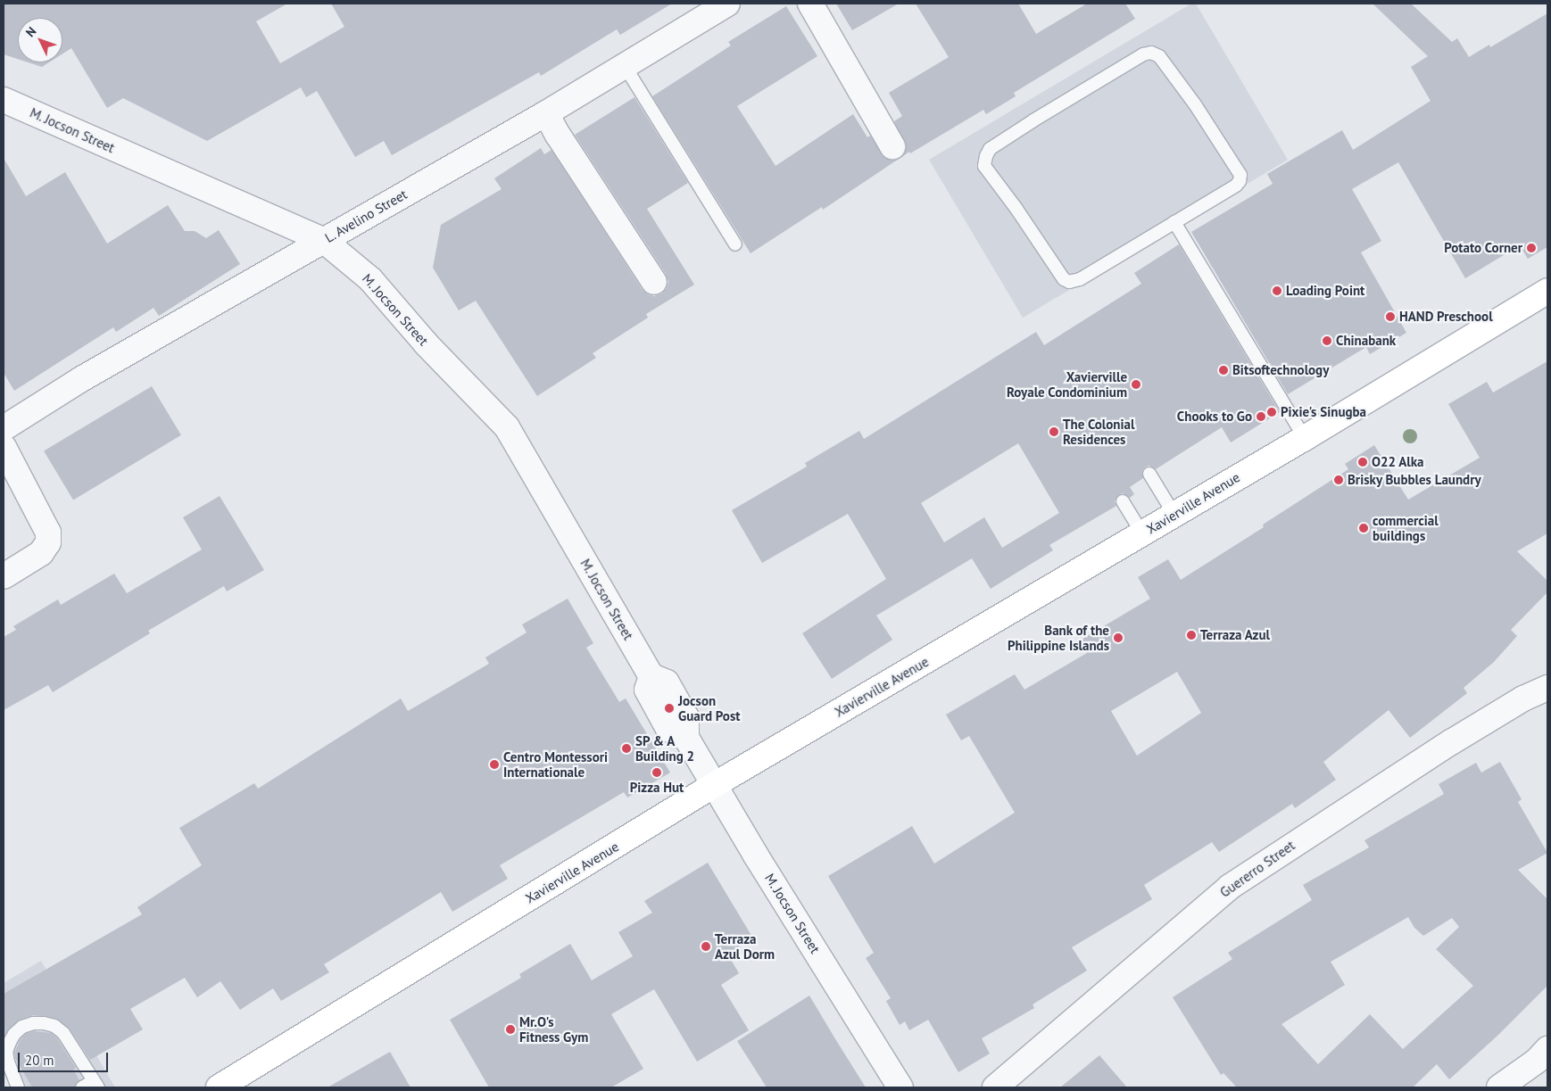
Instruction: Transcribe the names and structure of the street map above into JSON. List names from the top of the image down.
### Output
{
  "streets": {
    "main road": ["Xavierville Avenue"],
    "street": ["M. Jocson Street", "L. Avelino Street", "Guererro Street"]
  },
  "crossings": [
    ["M. Jocson Street", "L. Avelino Street"],
    ["M. Jocson Street", "Xavierville Avenue"]
  ],
  "places": [
    "Potato Corner",
    "Loading Point",
    "HAND Preschool",
    "Chinabank",
    "Bitsoftechnology",
    "Xavierville Royale Condominium",
    "Pixie's Sinugba",
    "Chooks to Go",
    "The Colonial Residences",
    "O22 Alka",
    "Brisky Bubbles Laundry",
    "commercial buildings",
    "Terraza Azul",
    "Bank of the Philippine Islands",
    "Jocson Guard Post",
    "SP & A Building 2",
    "Centro Montessori Internationale",
    "Pizza Hut",
    "Terraza Azul Dorm",
    "Mr.O's Fitness Gym"
  ],
  "scale_bar": "20 m",
  "north": "top left"
}
